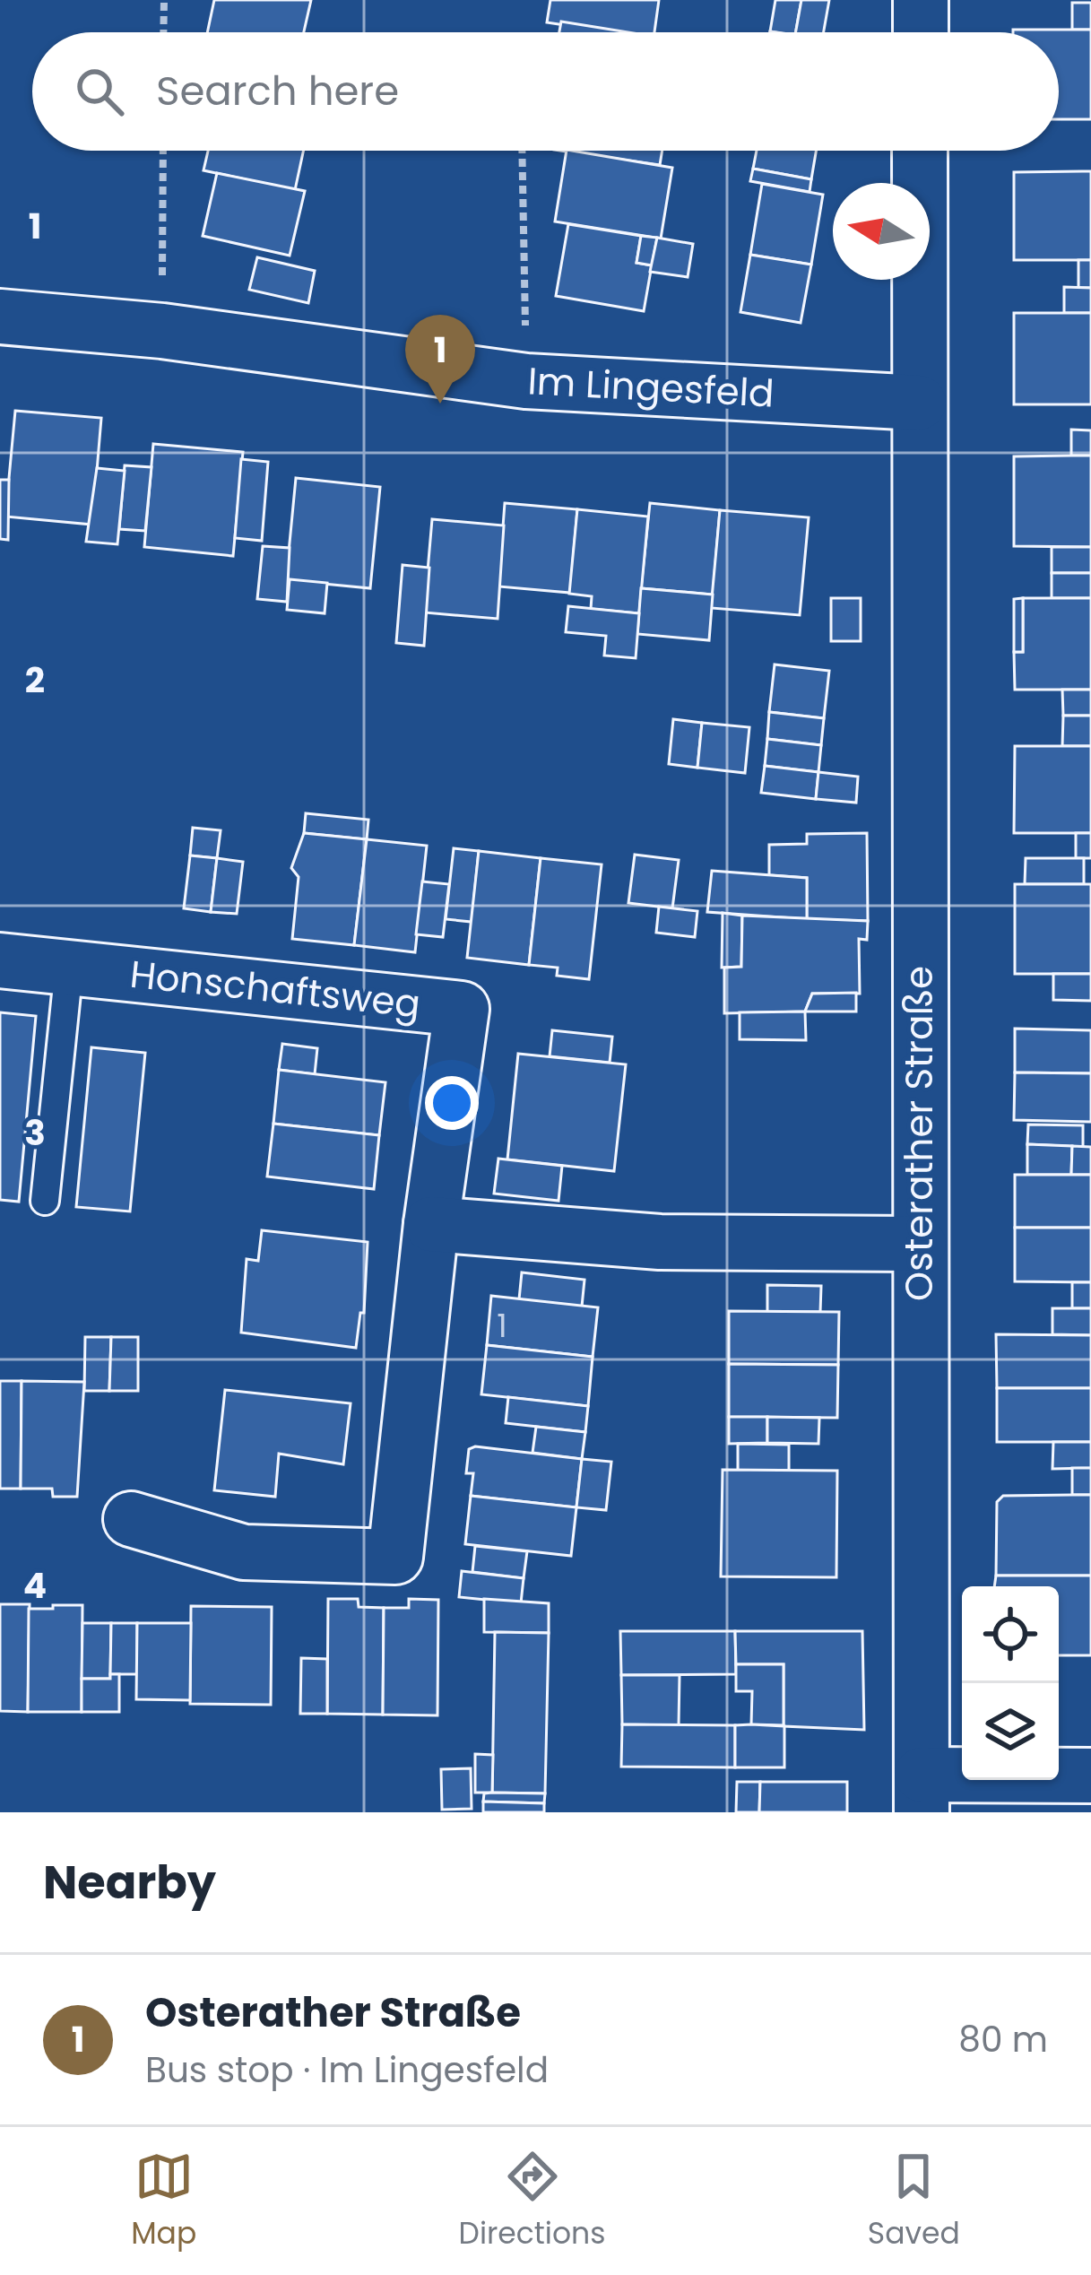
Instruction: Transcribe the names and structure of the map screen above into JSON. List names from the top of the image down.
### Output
{
  "streets": {
    "street": ["Im Lingesfeld", "Honschaftsweg", "Osterather Straße"]
  },
  "crossings": [
    ["Im Lingesfeld", "Osterather Straße"]
  ],
  "house_numbers": ["1"],
  "north": "left",
  "page": {
    "search": "Search here",
    "pins": "1",
    "heading": "Nearby",
    "list": [
      {
        "mark": "1",
        "name": "Osterather Straße",
        "note": "Bus stop · Im Lingesfeld",
        "value": "80 m"
      }
    ],
    "nav": ["Map", "Directions", "Saved"]
  },
  "grid": {
    "rows": [
      "1",
      "2",
      "3",
      "4"
    ]
  }
}
